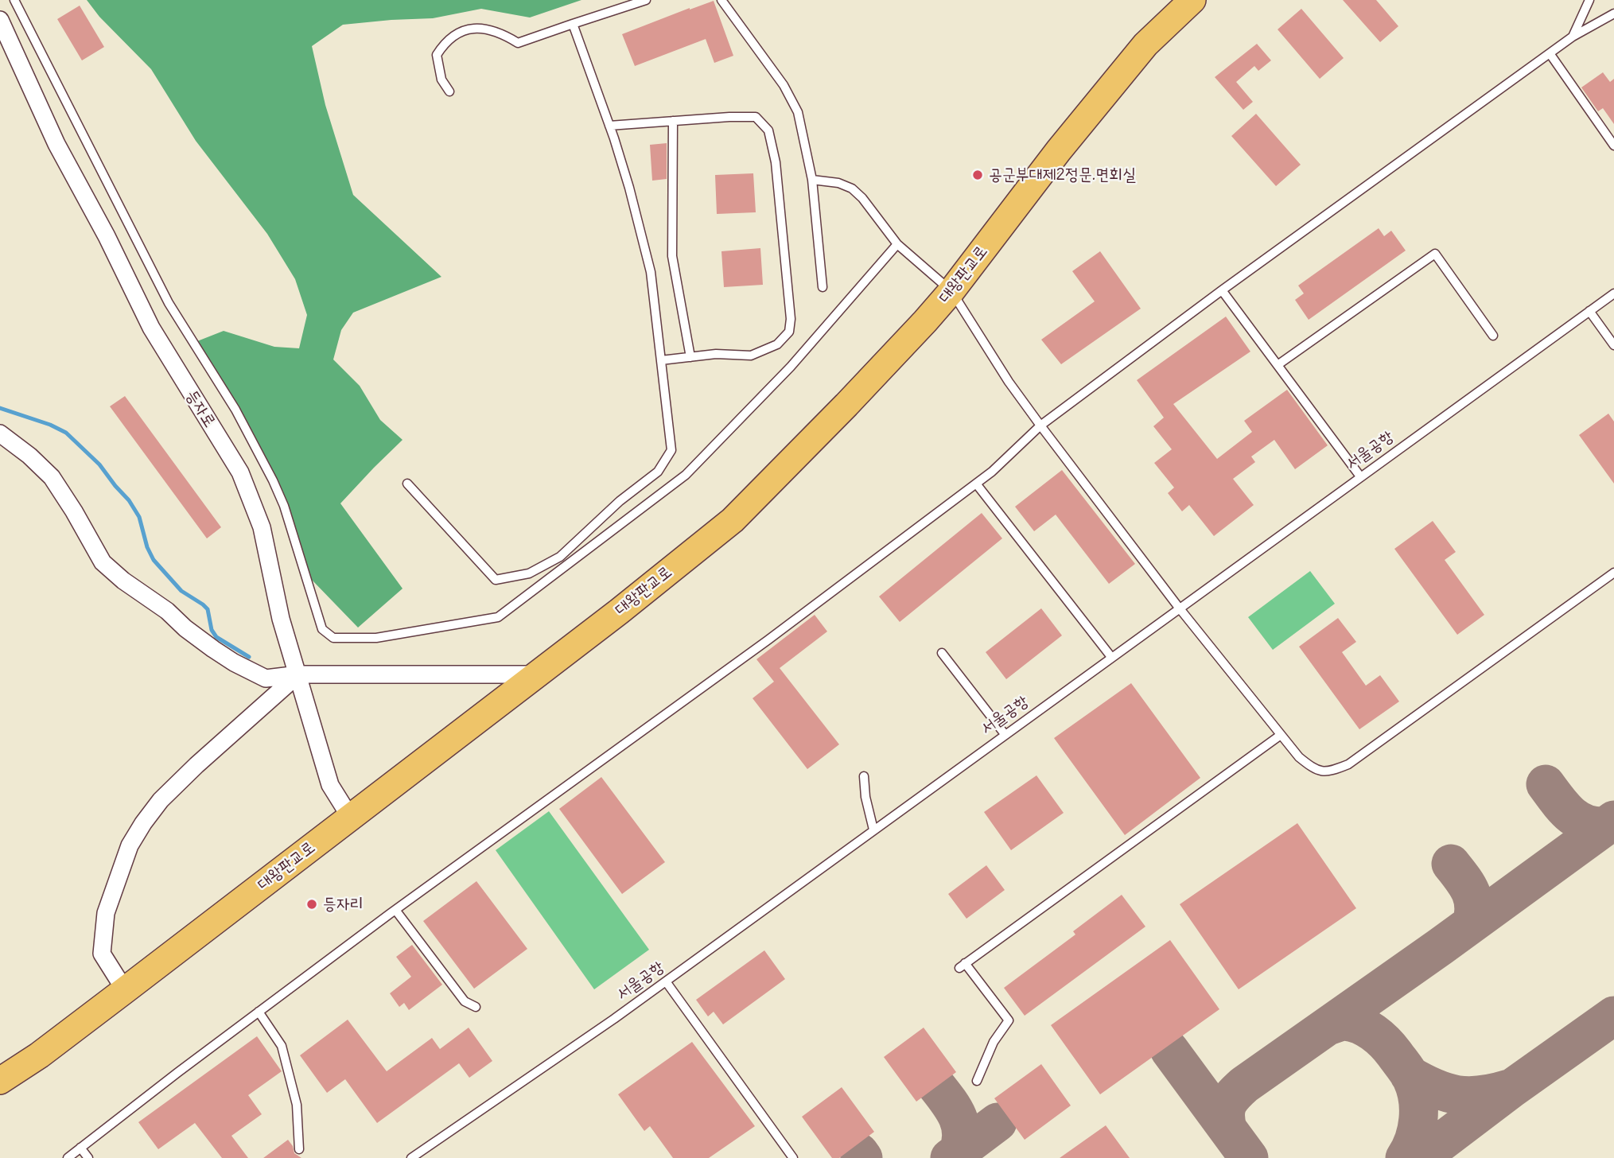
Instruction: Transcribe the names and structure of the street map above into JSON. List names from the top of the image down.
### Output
{
  "streets": {
    "main road": ["대왕판교로"],
    "street": ["등자로"],
    "lane": ["서울공항"]
  },
  "crossings": [
    ["대왕판교로", "등자로"]
  ],
  "places": ["공군부대제2정문.면회실", "등자리"]
}
